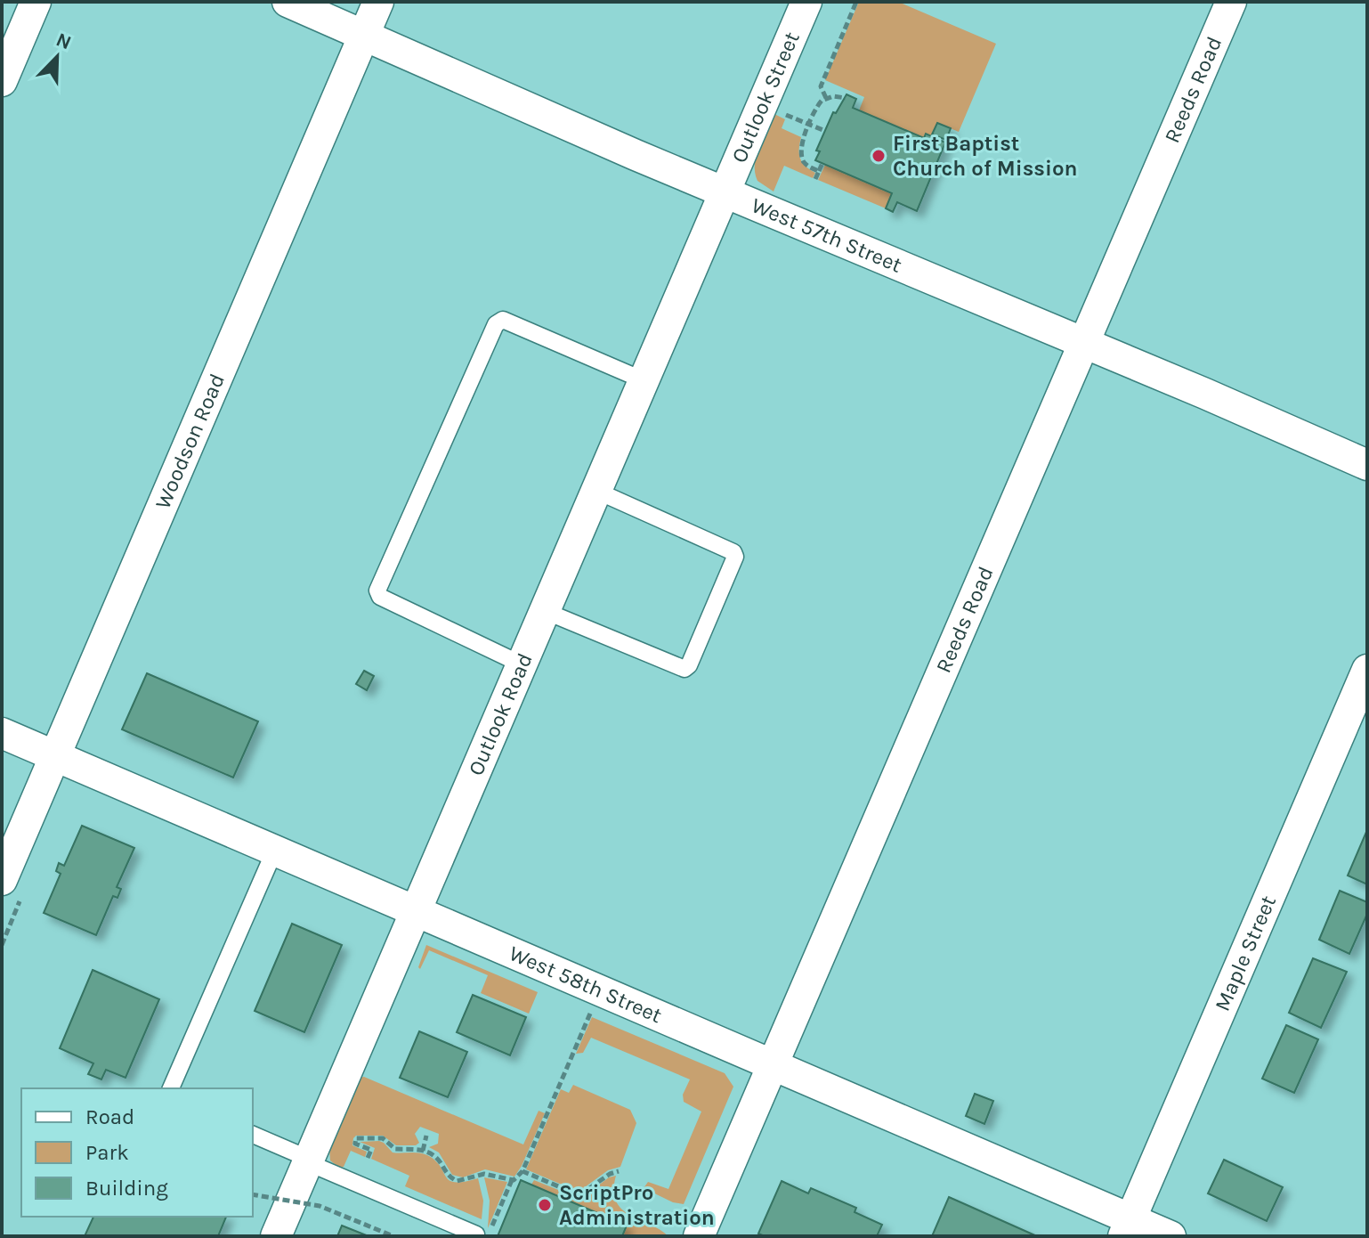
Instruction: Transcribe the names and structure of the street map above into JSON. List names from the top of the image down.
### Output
{
  "streets": {
    "street": [
      "Reeds Road",
      "Outlook Street",
      "West 57th Street",
      "Woodson Road",
      "Outlook Road",
      "Maple Street",
      "West 58th Street"
    ]
  },
  "crossings": [
    ["Reeds Road", "West 57th Street"],
    ["Reeds Road", "West 58th Street"],
    ["Outlook Street", "West 57th Street"],
    ["Outlook Street", "Outlook Road"],
    ["West 57th Street", "Woodson Road"],
    ["West 57th Street", "Outlook Road"],
    ["Woodson Road", "West 58th Street"],
    ["Outlook Road", "West 58th Street"],
    ["Maple Street", "West 58th Street"]
  ],
  "places": ["First Baptist Church of Mission", "ScriptPro Administration"],
  "legend": ["Road", "Park", "Building"],
  "north": "top right"
}
